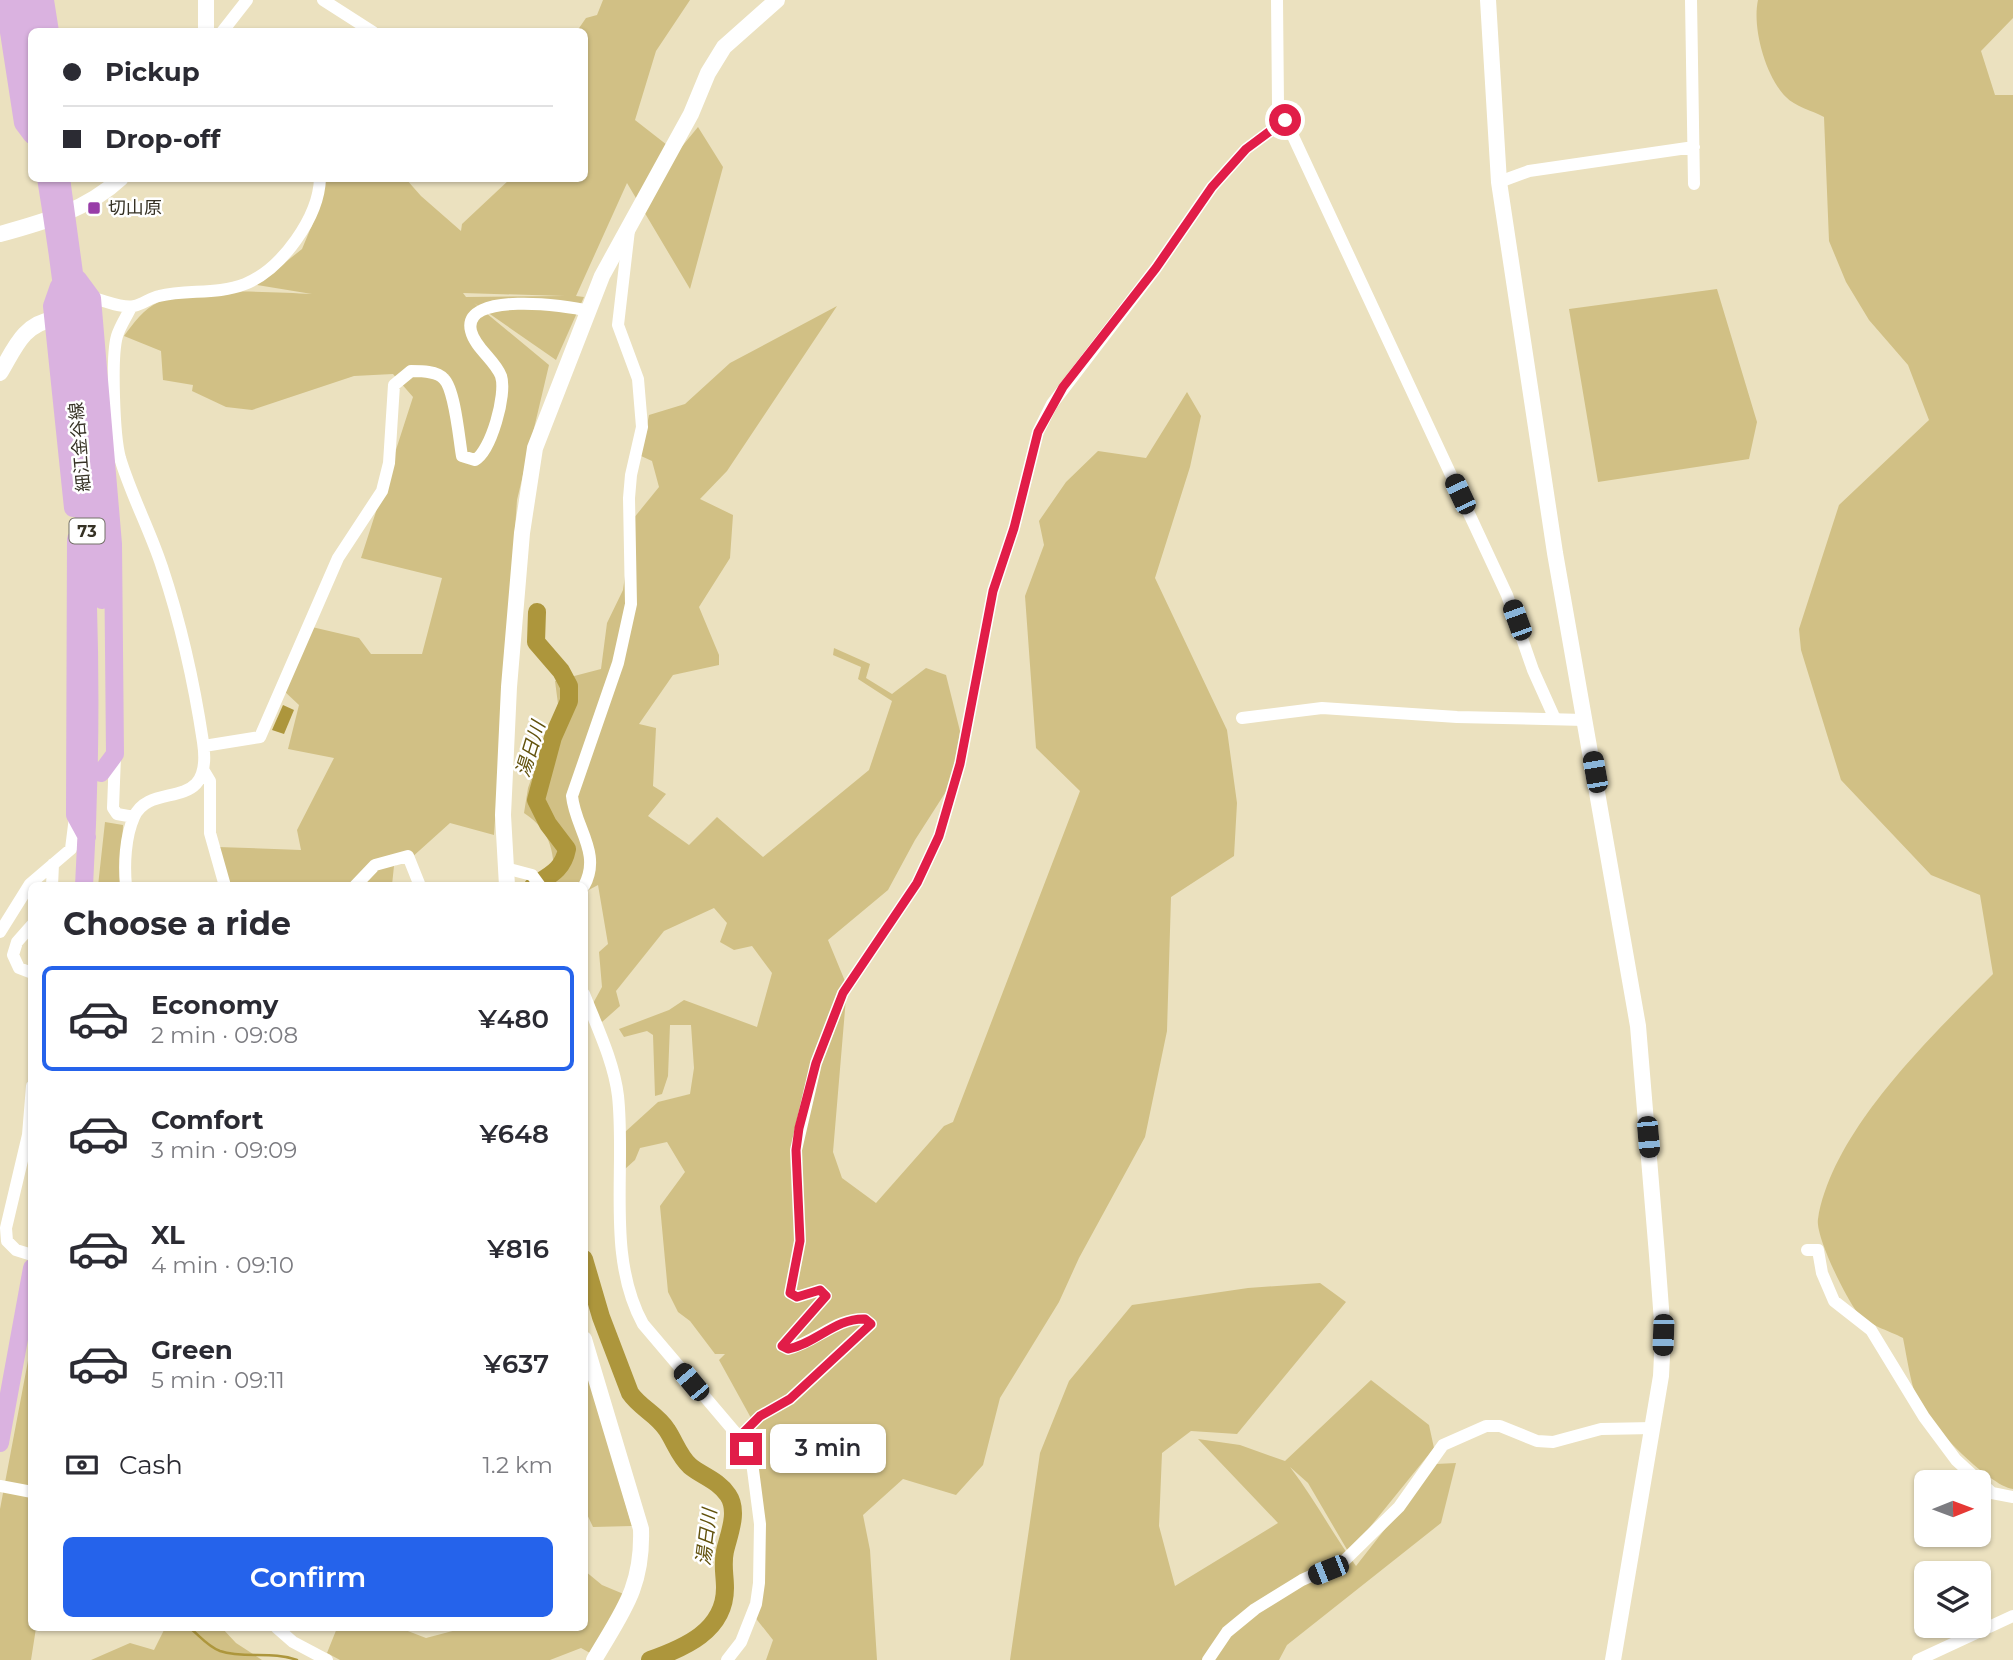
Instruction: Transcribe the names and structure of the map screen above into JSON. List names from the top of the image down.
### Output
{
  "streets": {
    "main road": ["細江金谷線", "73"]
  },
  "crossings": [
    ["細江金谷線", "73"]
  ],
  "water": ["湯日川"],
  "places": {
    "transit": ["切山原"]
  },
  "north": "right",
  "page": {
    "banner": ["Pickup", "Drop-off"],
    "heading": "Choose a ride",
    "list": [
      {
        "name": "Economy",
        "note": "2 min · 09:08",
        "value": "¥480"
      },
      {
        "name": "Comfort",
        "note": "3 min · 09:09",
        "value": "¥648"
      },
      {
        "name": "XL",
        "note": "4 min · 09:10",
        "value": "¥816"
      },
      {
        "name": "Green",
        "note": "5 min · 09:11",
        "value": "¥637"
      }
    ],
    "bubble": "3 min",
    "pay": ["Cash", "1.2 km"],
    "buttons": "Confirm"
  }
}
